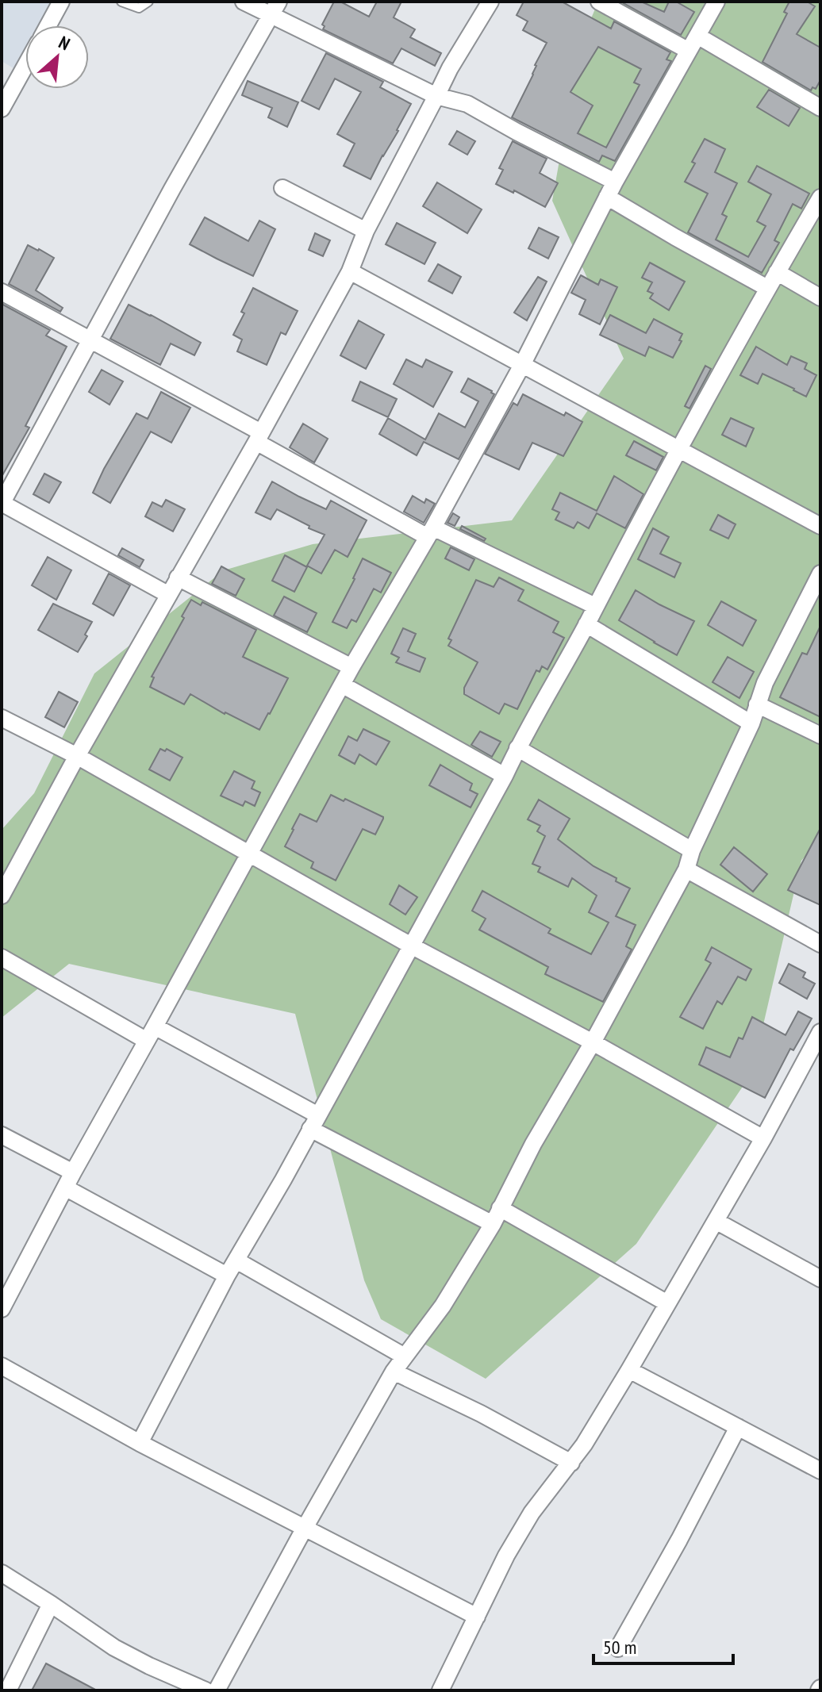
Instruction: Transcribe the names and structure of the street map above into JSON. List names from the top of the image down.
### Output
{
  "scale_bar": "50 m",
  "north": "top right"
}
